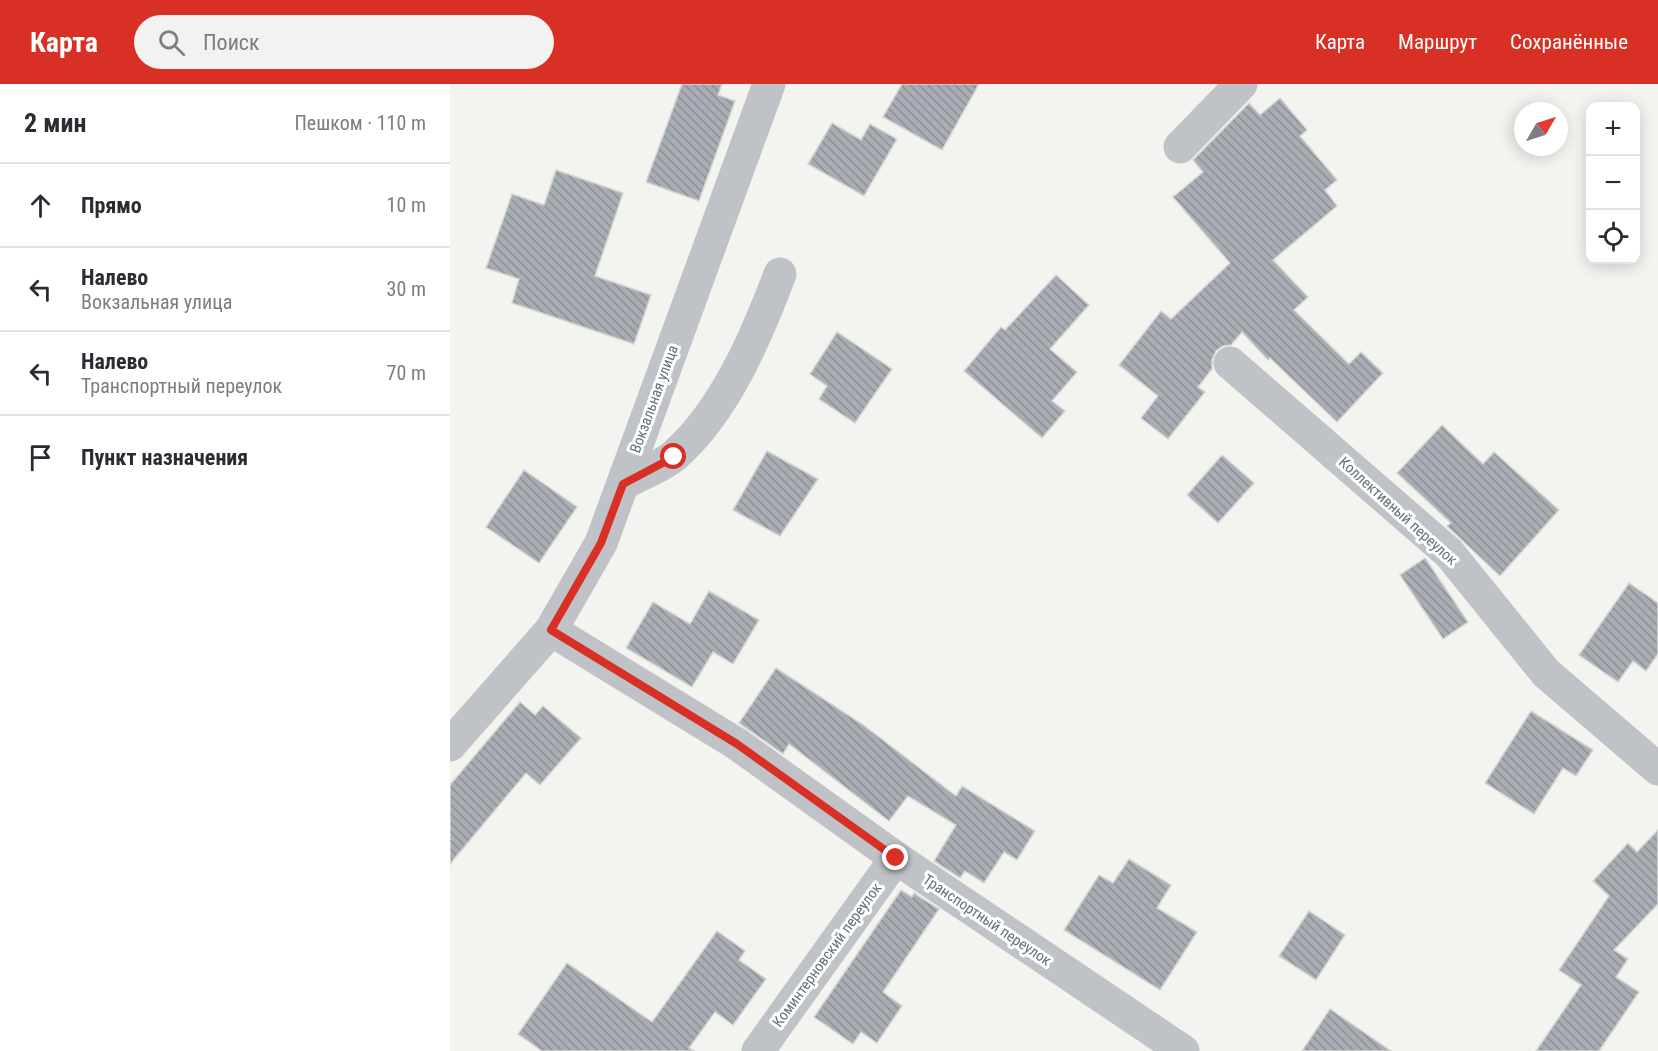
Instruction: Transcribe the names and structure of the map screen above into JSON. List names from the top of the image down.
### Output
{
  "streets": {
    "street": [
      "Вокзальная улица",
      "Коллективный переулок",
      "Транспортный переулок",
      "Коминтерновский переулок"
    ]
  },
  "crossings": [
    ["Вокзальная улица", "Транспортный переулок"],
    ["Транспортный переулок", "Коминтерновский переулок"]
  ],
  "north": "top right",
  "page": {
    "header": "Карта",
    "search": "Поиск",
    "nav": ["Карта", "Маршрут", "Сохранённые"],
    "heading": ["2 мин", "Пешком · 110 m"],
    "map_buttons": ["+", "−"],
    "list": [
      ["Прямо", "10 m"],
      ["Налево", "Вокзальная улица", "30 m"],
      ["Налево", "Транспортный переулок", "70 m"],
      "Пункт назначения"
    ]
  }
}
